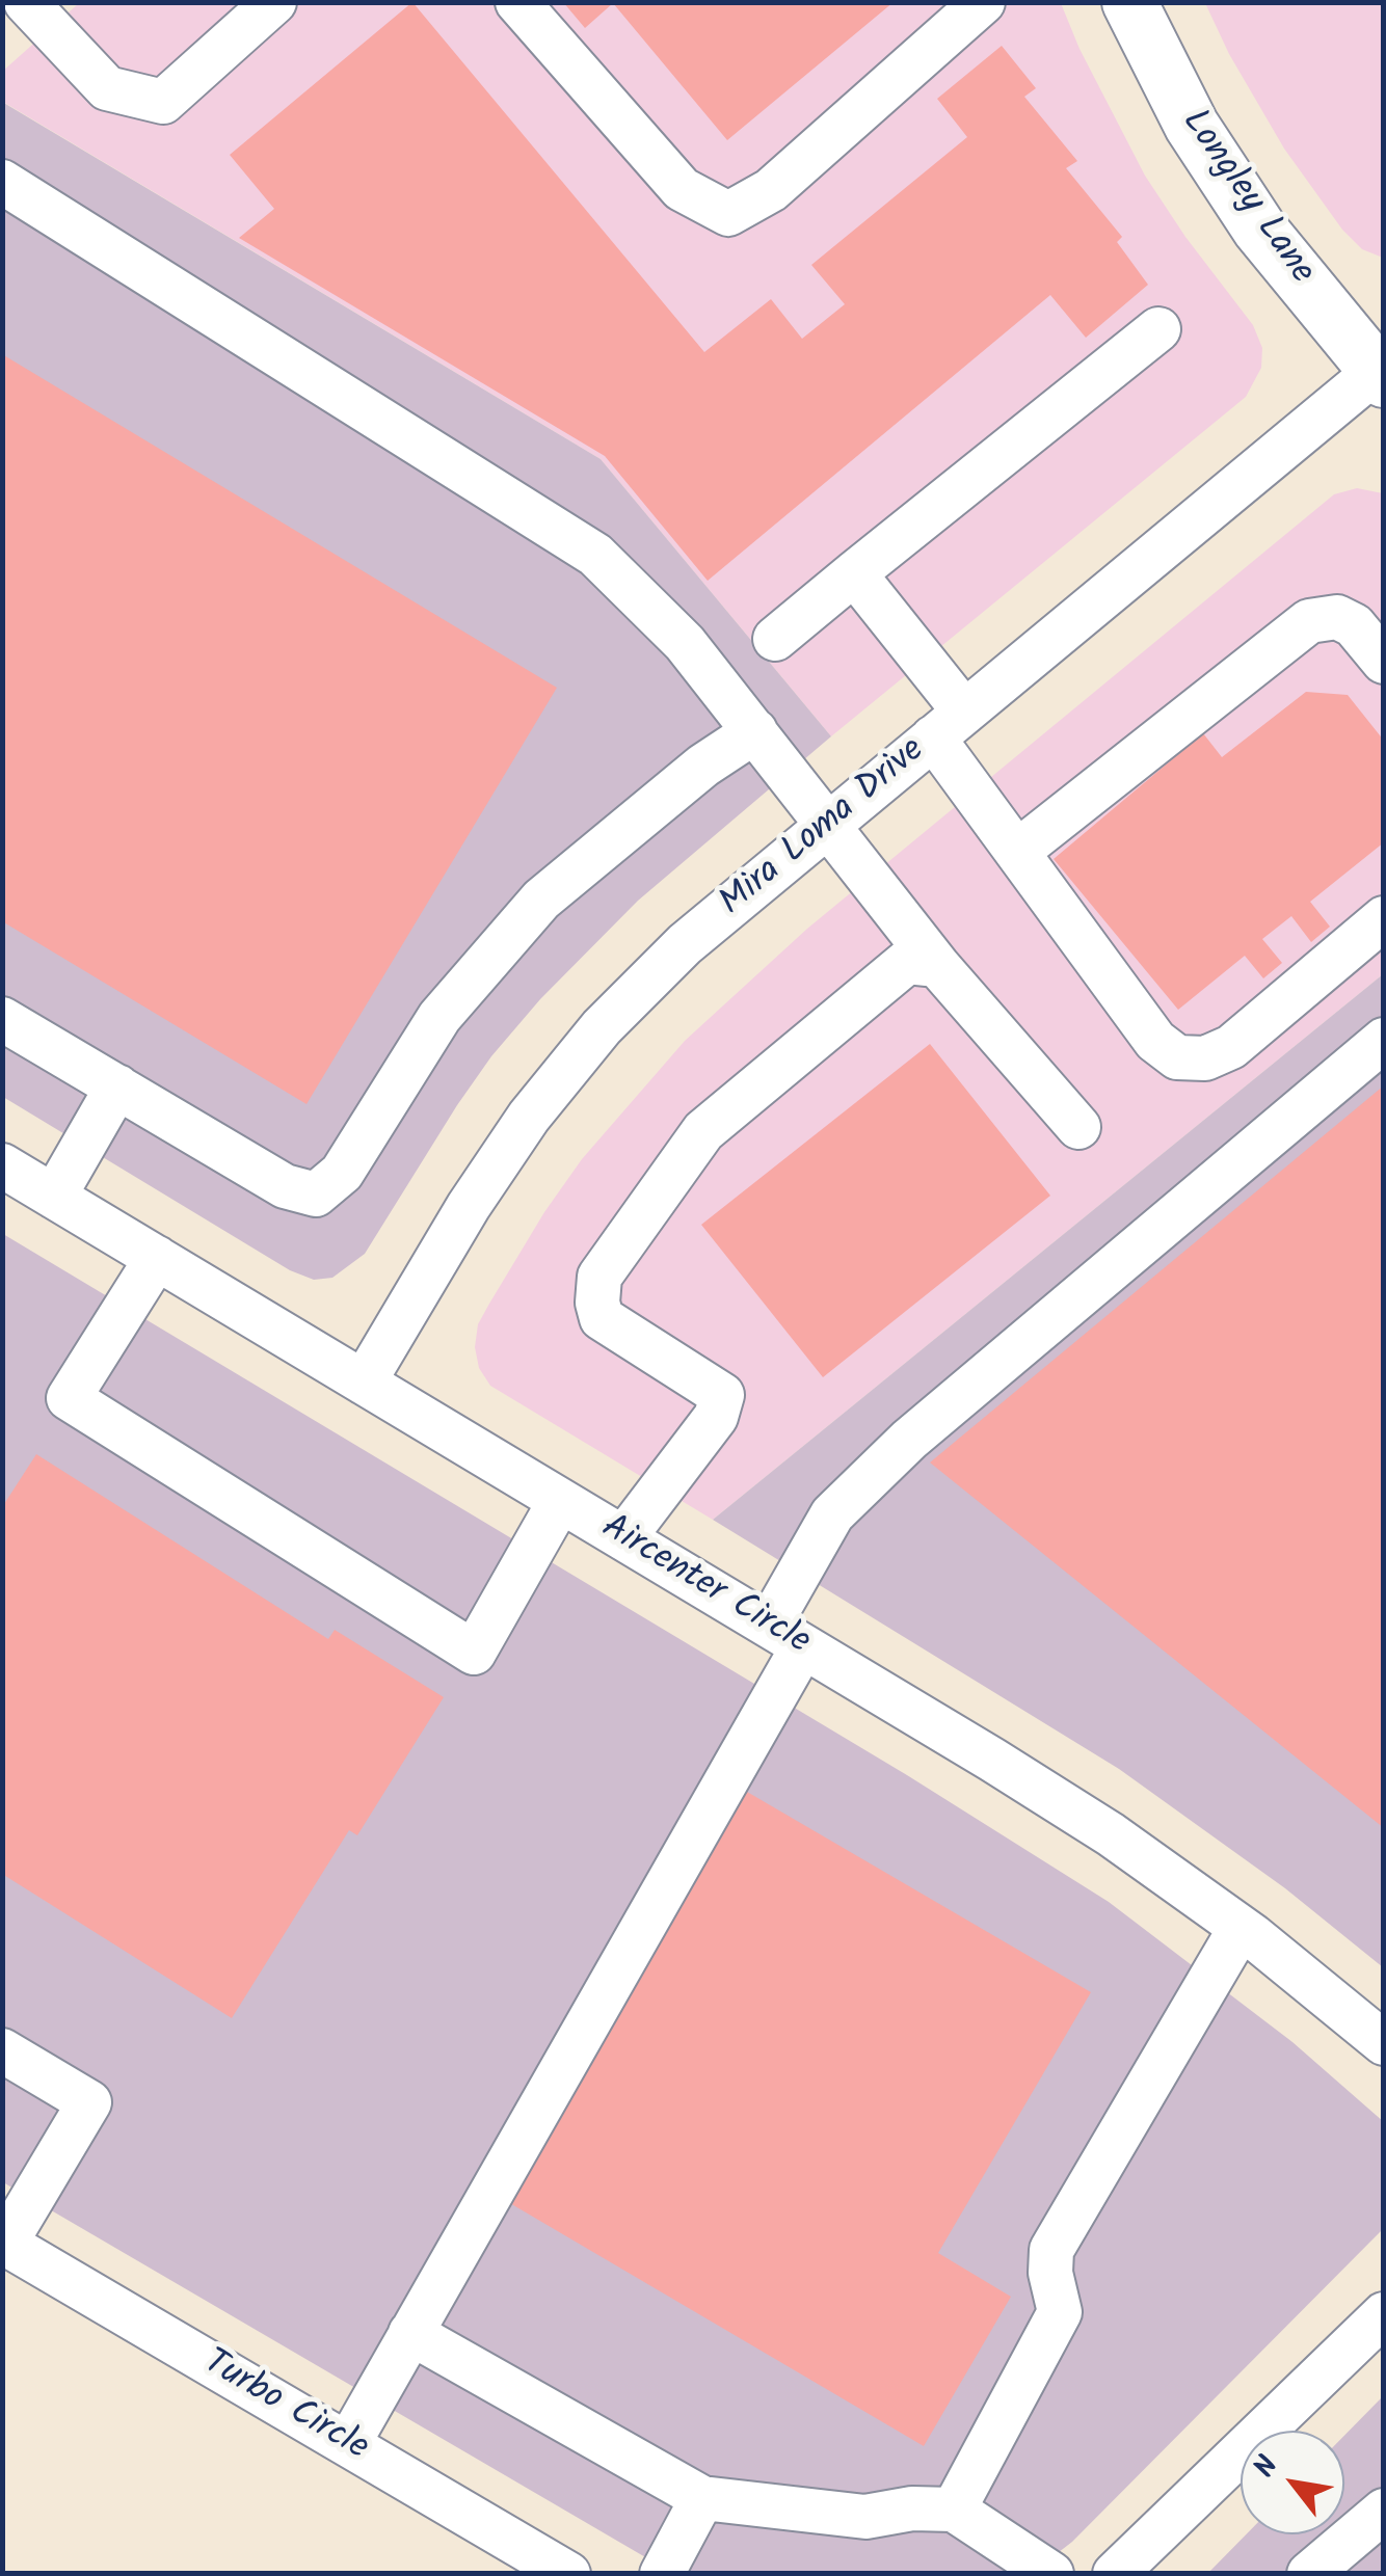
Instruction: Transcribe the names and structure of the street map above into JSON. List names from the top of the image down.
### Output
{
  "streets": {
    "main road": ["Longley Lane"],
    "street": ["Mira Loma Drive", "Aircenter Circle", "Turbo Circle"]
  },
  "crossings": [
    ["Longley Lane", "Mira Loma Drive"],
    ["Mira Loma Drive", "Aircenter Circle"]
  ],
  "north": "top left"
}
